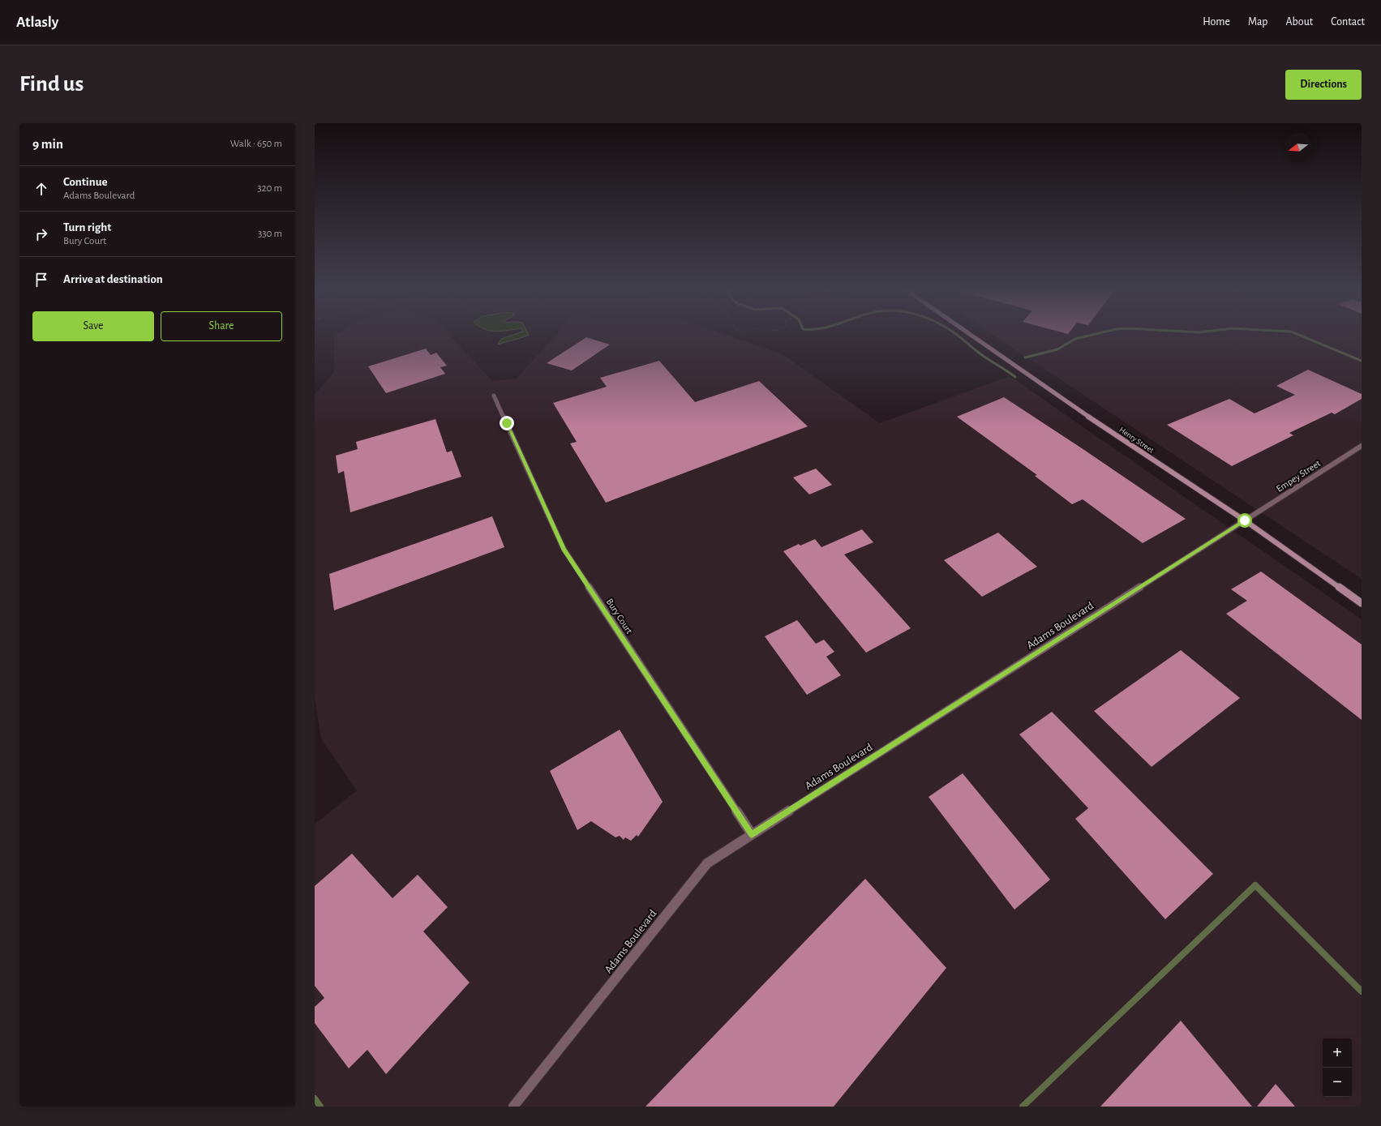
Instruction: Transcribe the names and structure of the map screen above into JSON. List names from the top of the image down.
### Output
{
  "streets": {
    "main road": ["Henry Street"],
    "street": ["Empey Street", "Bury Court", "Adams Boulevard"]
  },
  "crossings": [
    ["Henry Street", "Empey Street"],
    ["Henry Street", "Adams Boulevard"],
    ["Empey Street", "Adams Boulevard"],
    ["Bury Court", "Adams Boulevard"]
  ],
  "north": "left",
  "page": {
    "header": "Atlasly",
    "nav": [
      "Home",
      "Map",
      "About",
      "Contact"
    ],
    "buttons": [
      "Directions",
      ["Save", "Share"]
    ],
    "title": "Find us",
    "heading": ["9 min", "Walk · 650 m"],
    "list": [
      ["Continue", "Adams Boulevard", "320 m"],
      ["Turn right", "Bury Court", "330 m"],
      "Arrive at destination"
    ],
    "map_buttons": ["+", "−"]
  }
}
